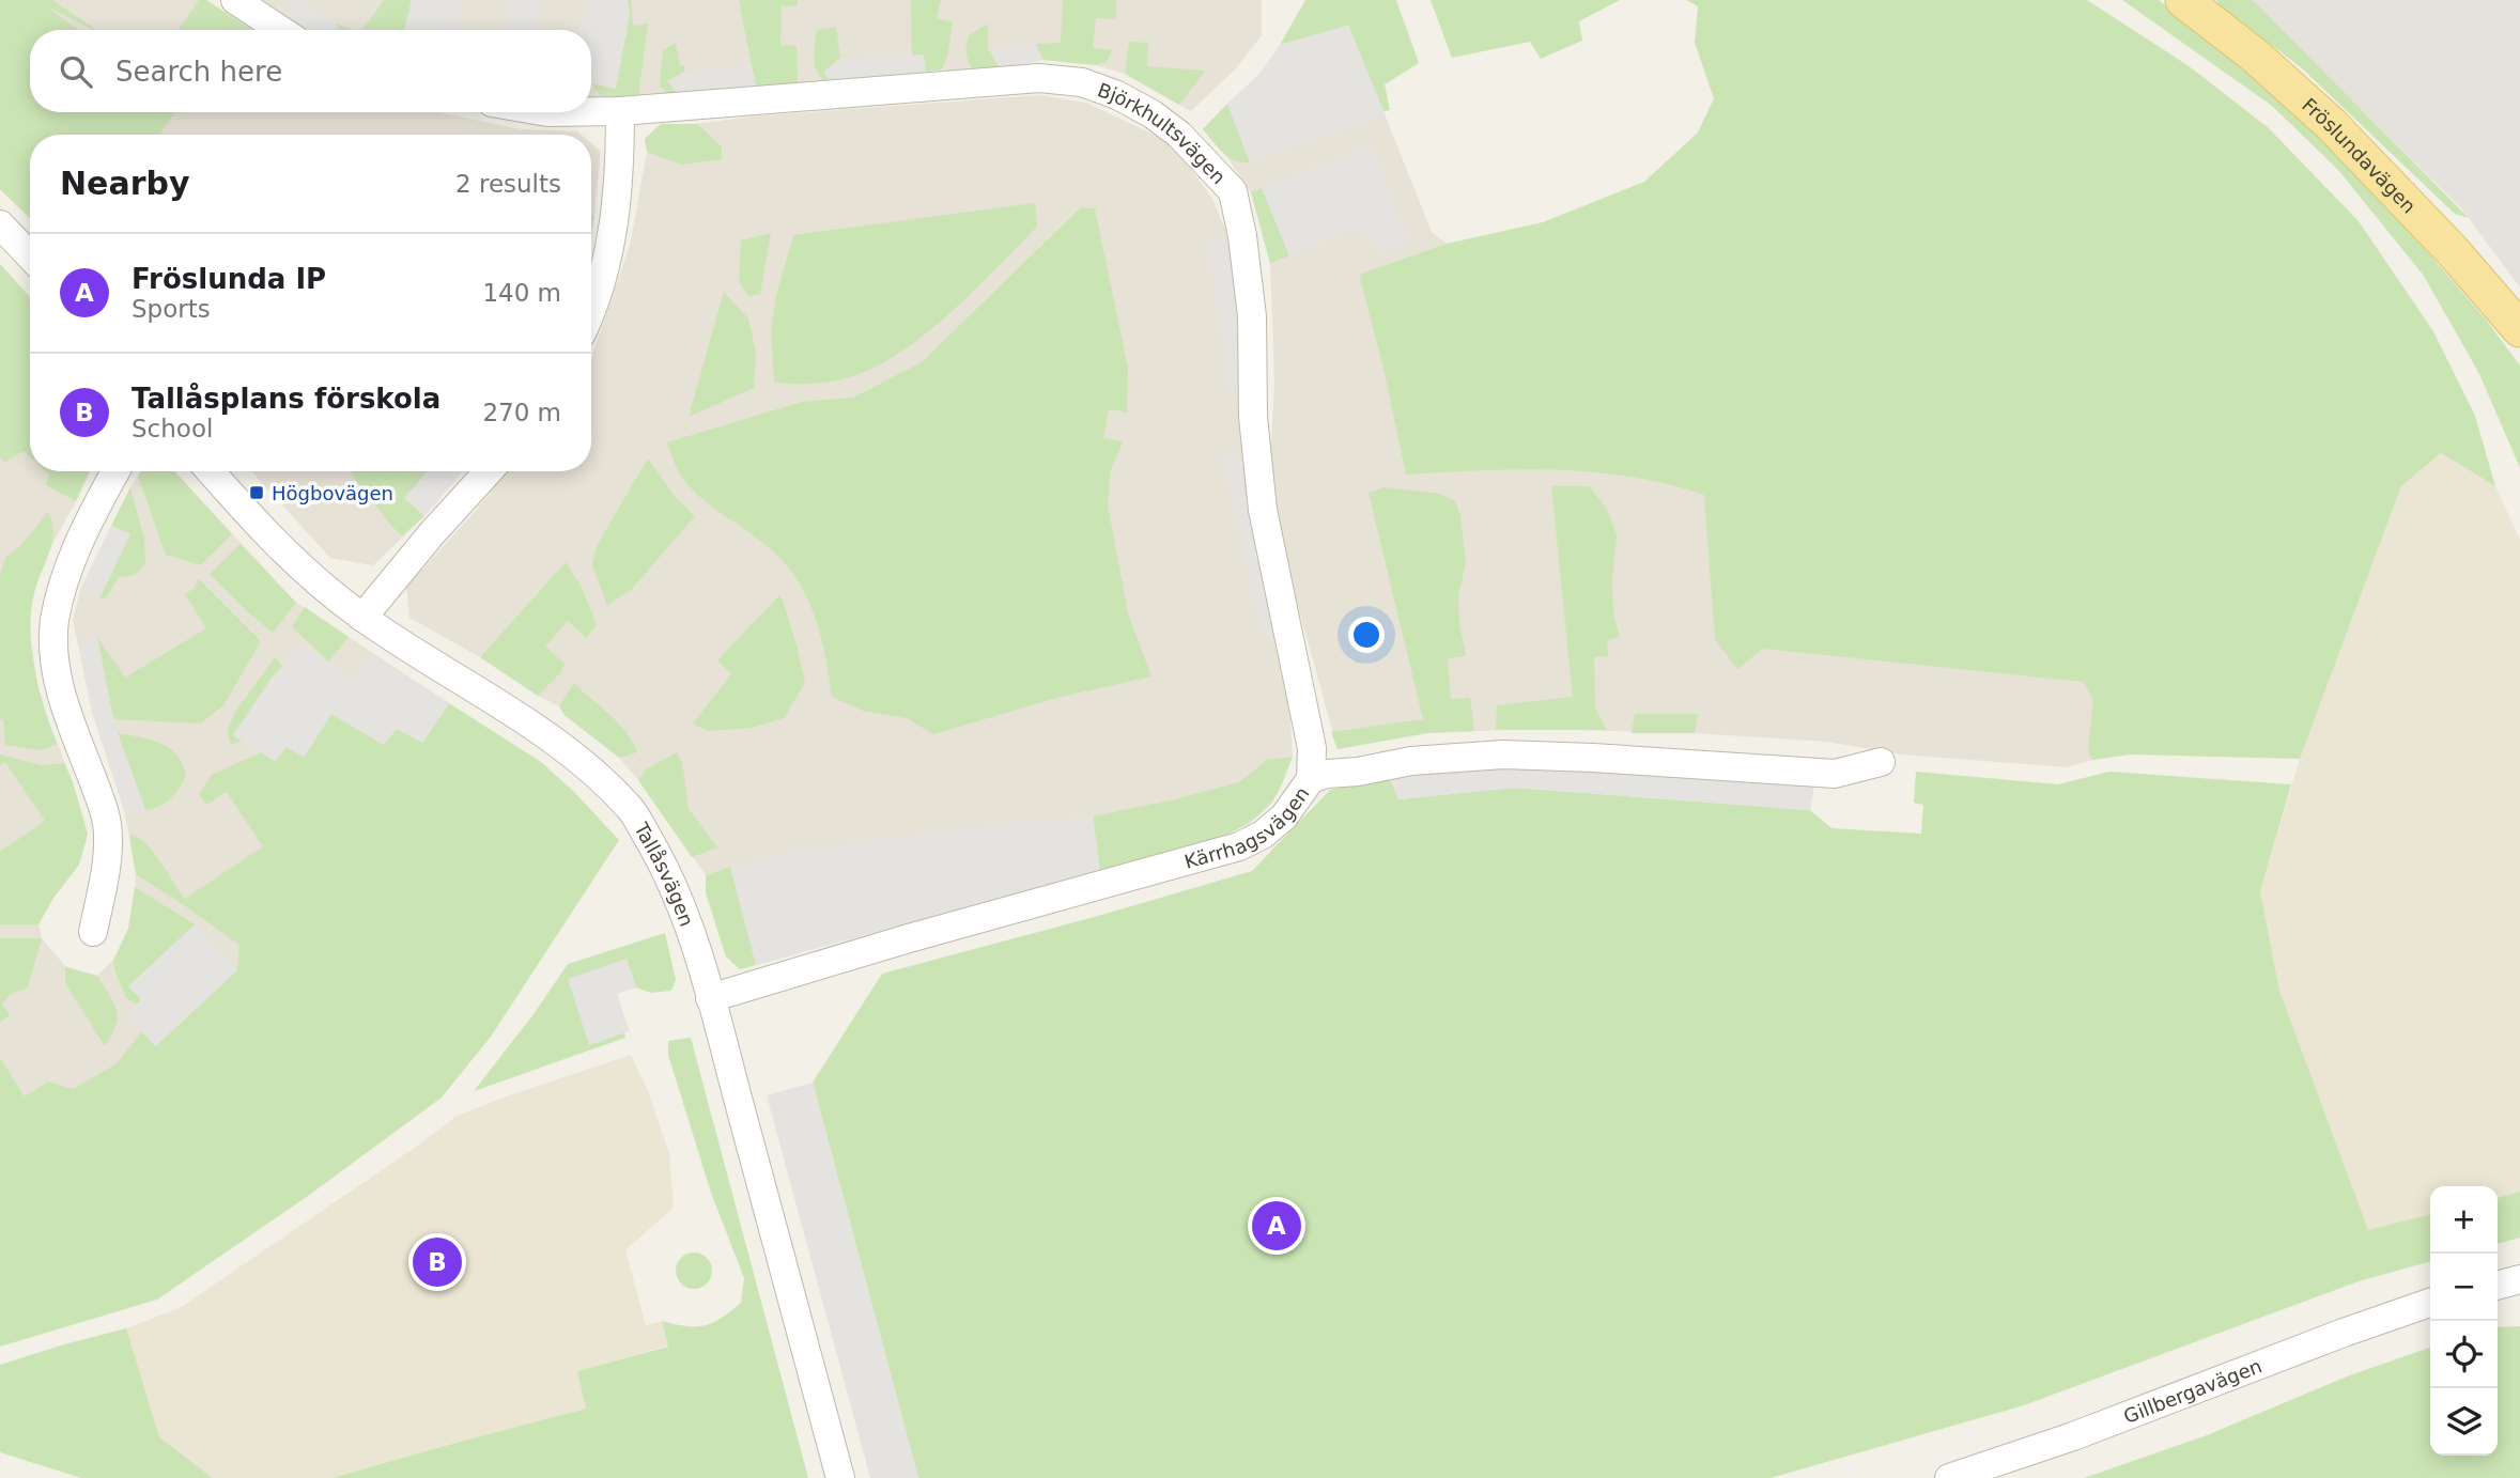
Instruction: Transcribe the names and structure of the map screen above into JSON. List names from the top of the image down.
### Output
{
  "streets": {
    "main road": ["Fröslundavägen"],
    "street": [
      "Björkhultsvägen",
      "Kärrhagsvägen",
      "Tallåsvägen",
      "Gillbergavägen"
    ]
  },
  "crossings": [
    ["Björkhultsvägen", "Kärrhagsvägen"],
    ["Kärrhagsvägen", "Tallåsvägen"]
  ],
  "places": {
    "transit": ["Högbovägen"]
  },
  "page": {
    "search": "Search here",
    "heading": ["Nearby", "2 results"],
    "list": [
      {
        "mark": "A",
        "name": "Fröslunda IP",
        "note": "Sports",
        "value": "140 m"
      },
      {
        "mark": "B",
        "name": "Tallåsplans förskola",
        "note": "School",
        "value": "270 m"
      }
    ],
    "map_buttons": ["+", "−"],
    "pins": ["A", "B"]
  }
}
